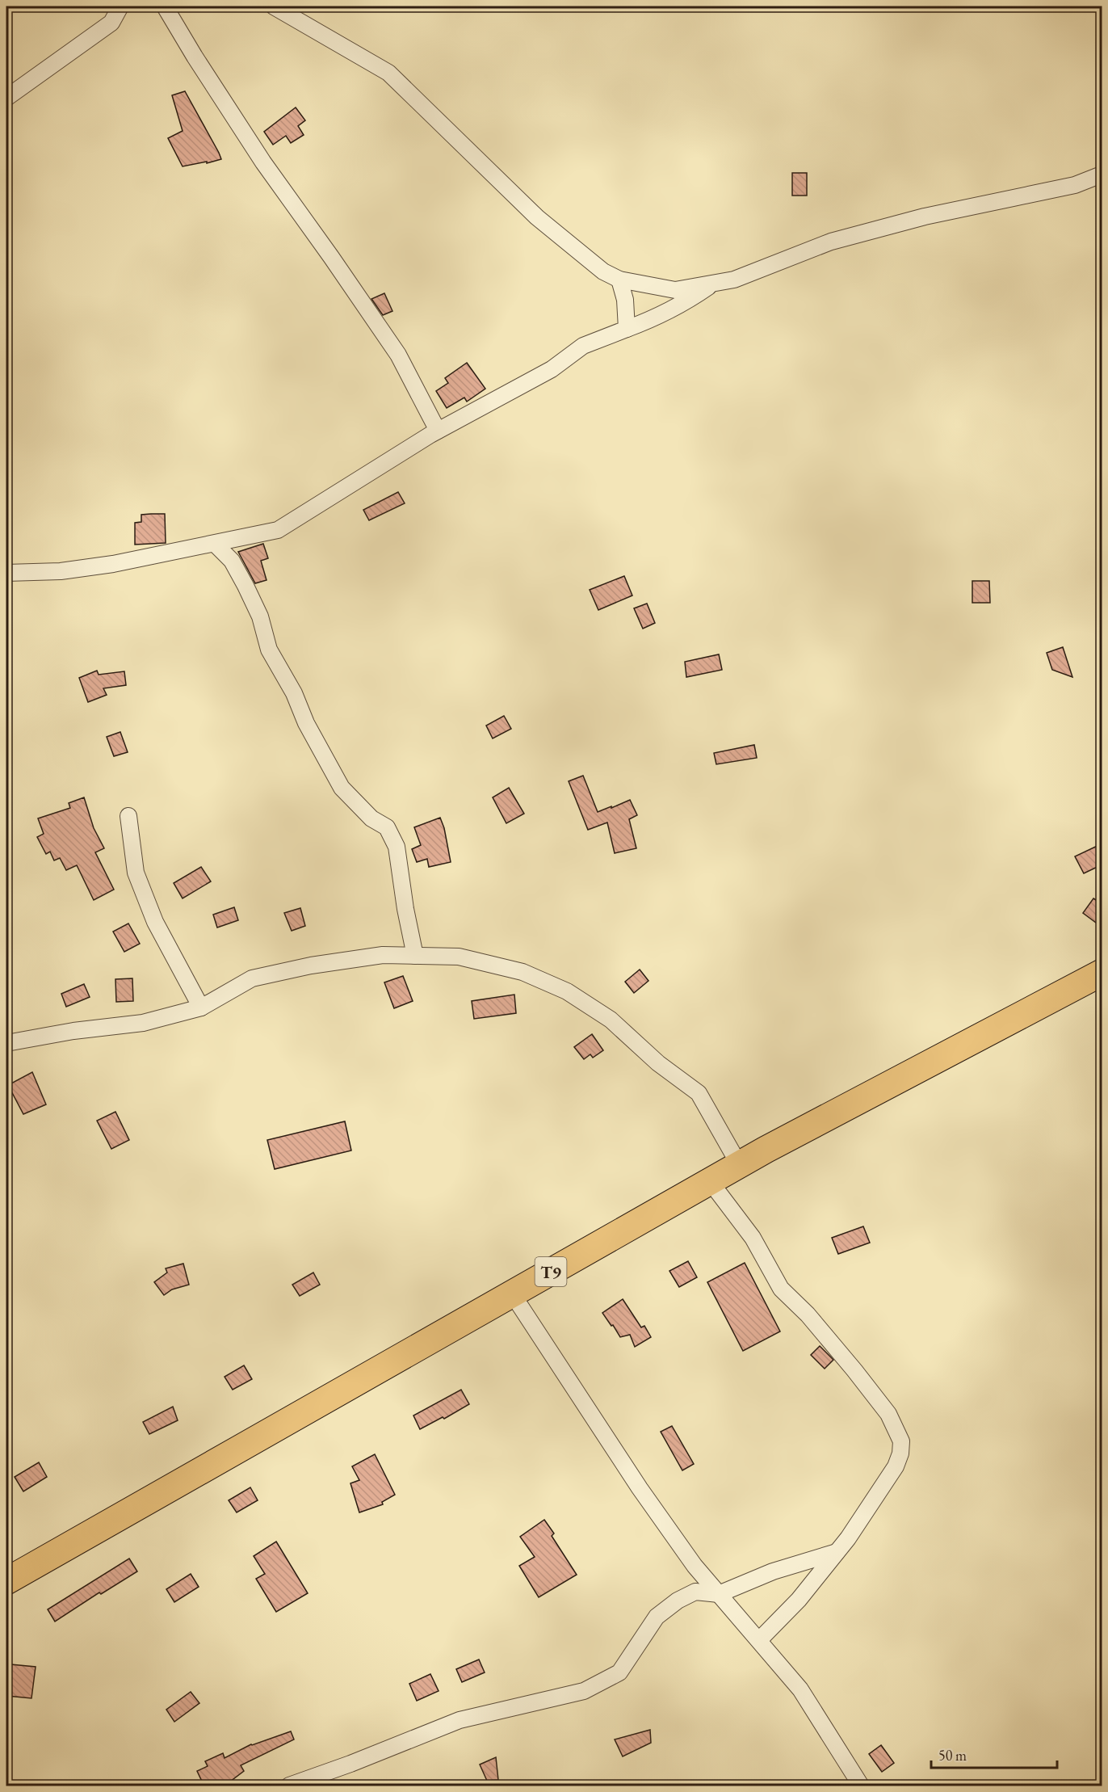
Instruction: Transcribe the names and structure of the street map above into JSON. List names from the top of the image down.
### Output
{
  "streets": {
    "highway": ["T9"]
  },
  "scale_bar": "50 m"
}
